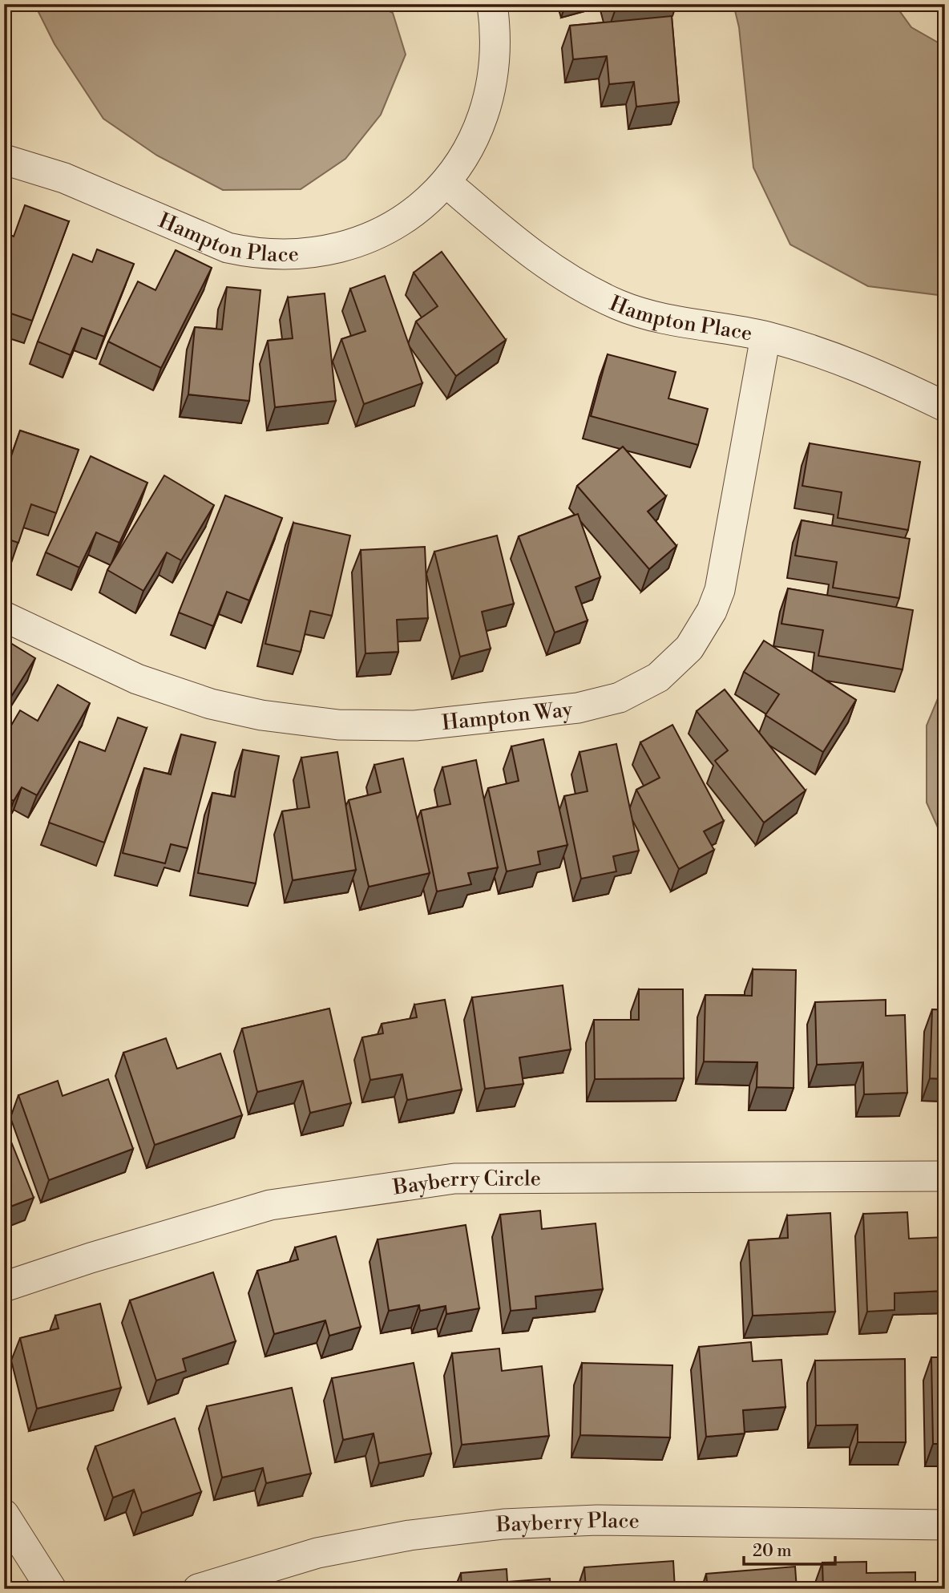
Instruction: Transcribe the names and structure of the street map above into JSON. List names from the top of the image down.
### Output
{
  "streets": {
    "street": [
      "Hampton Place",
      "Hampton Way",
      "Bayberry Circle",
      "Bayberry Place"
    ]
  },
  "crossings": [
    ["Hampton Place", "Hampton Way"]
  ],
  "scale_bar": "20 m"
}
